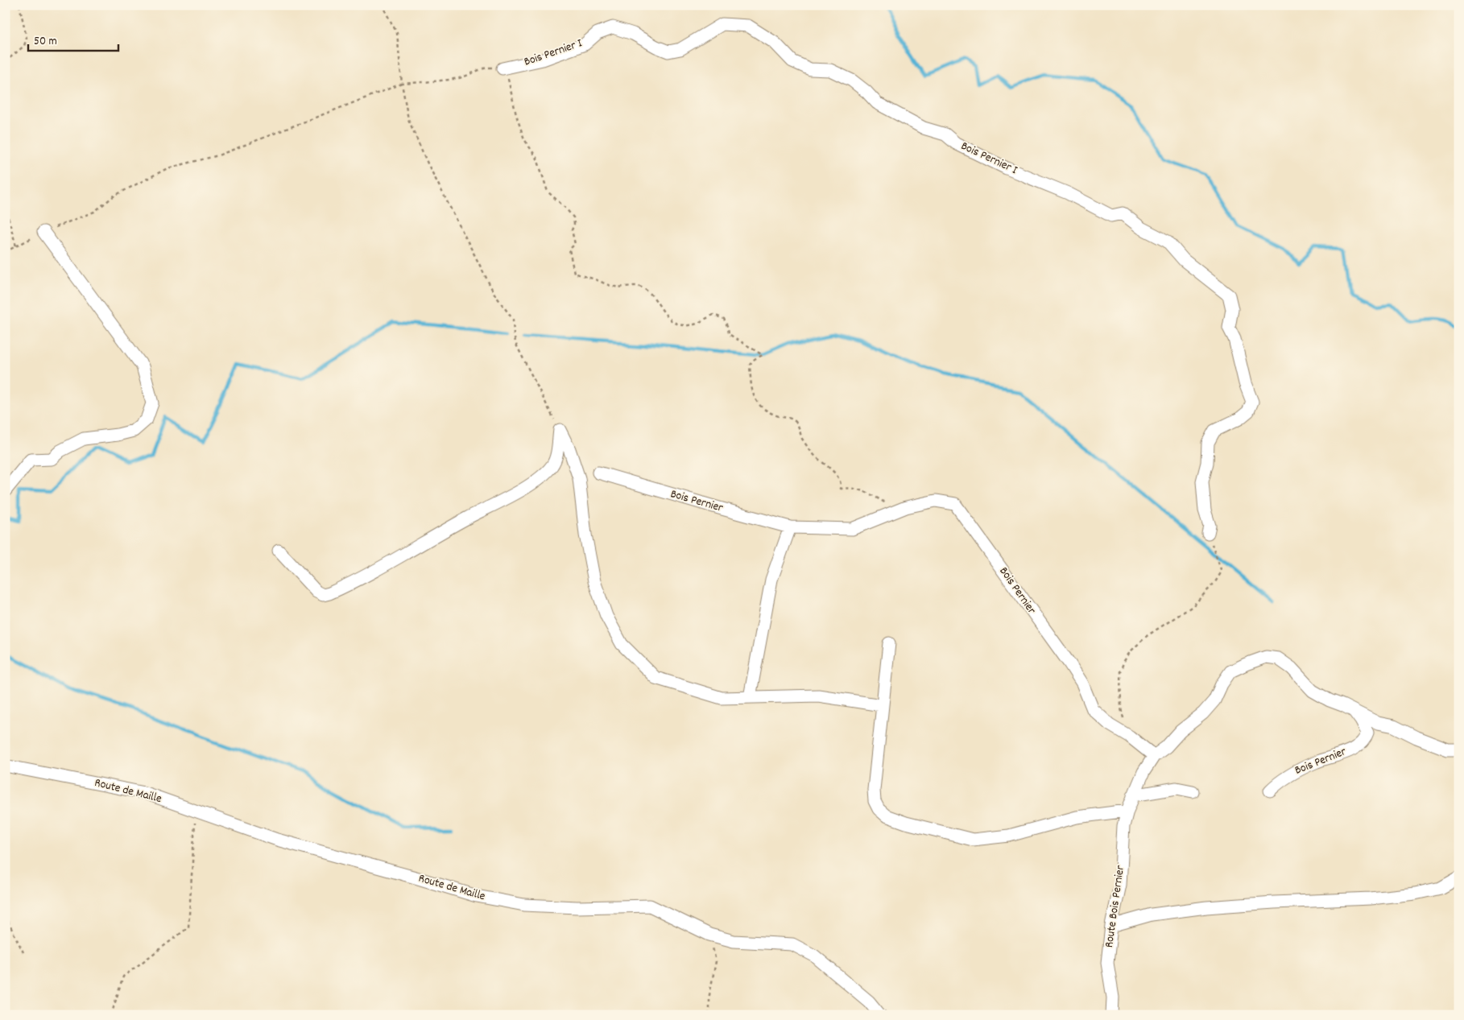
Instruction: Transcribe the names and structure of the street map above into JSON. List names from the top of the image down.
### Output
{
  "streets": {
    "street": [
      "Bois Pernier I",
      "Bois Pernier",
      "Route de Maille",
      "Route Bois Pernier"
    ]
  },
  "crossings": [
    ["Bois Pernier", "Route Bois Pernier"]
  ],
  "scale_bar": "50 m"
}
